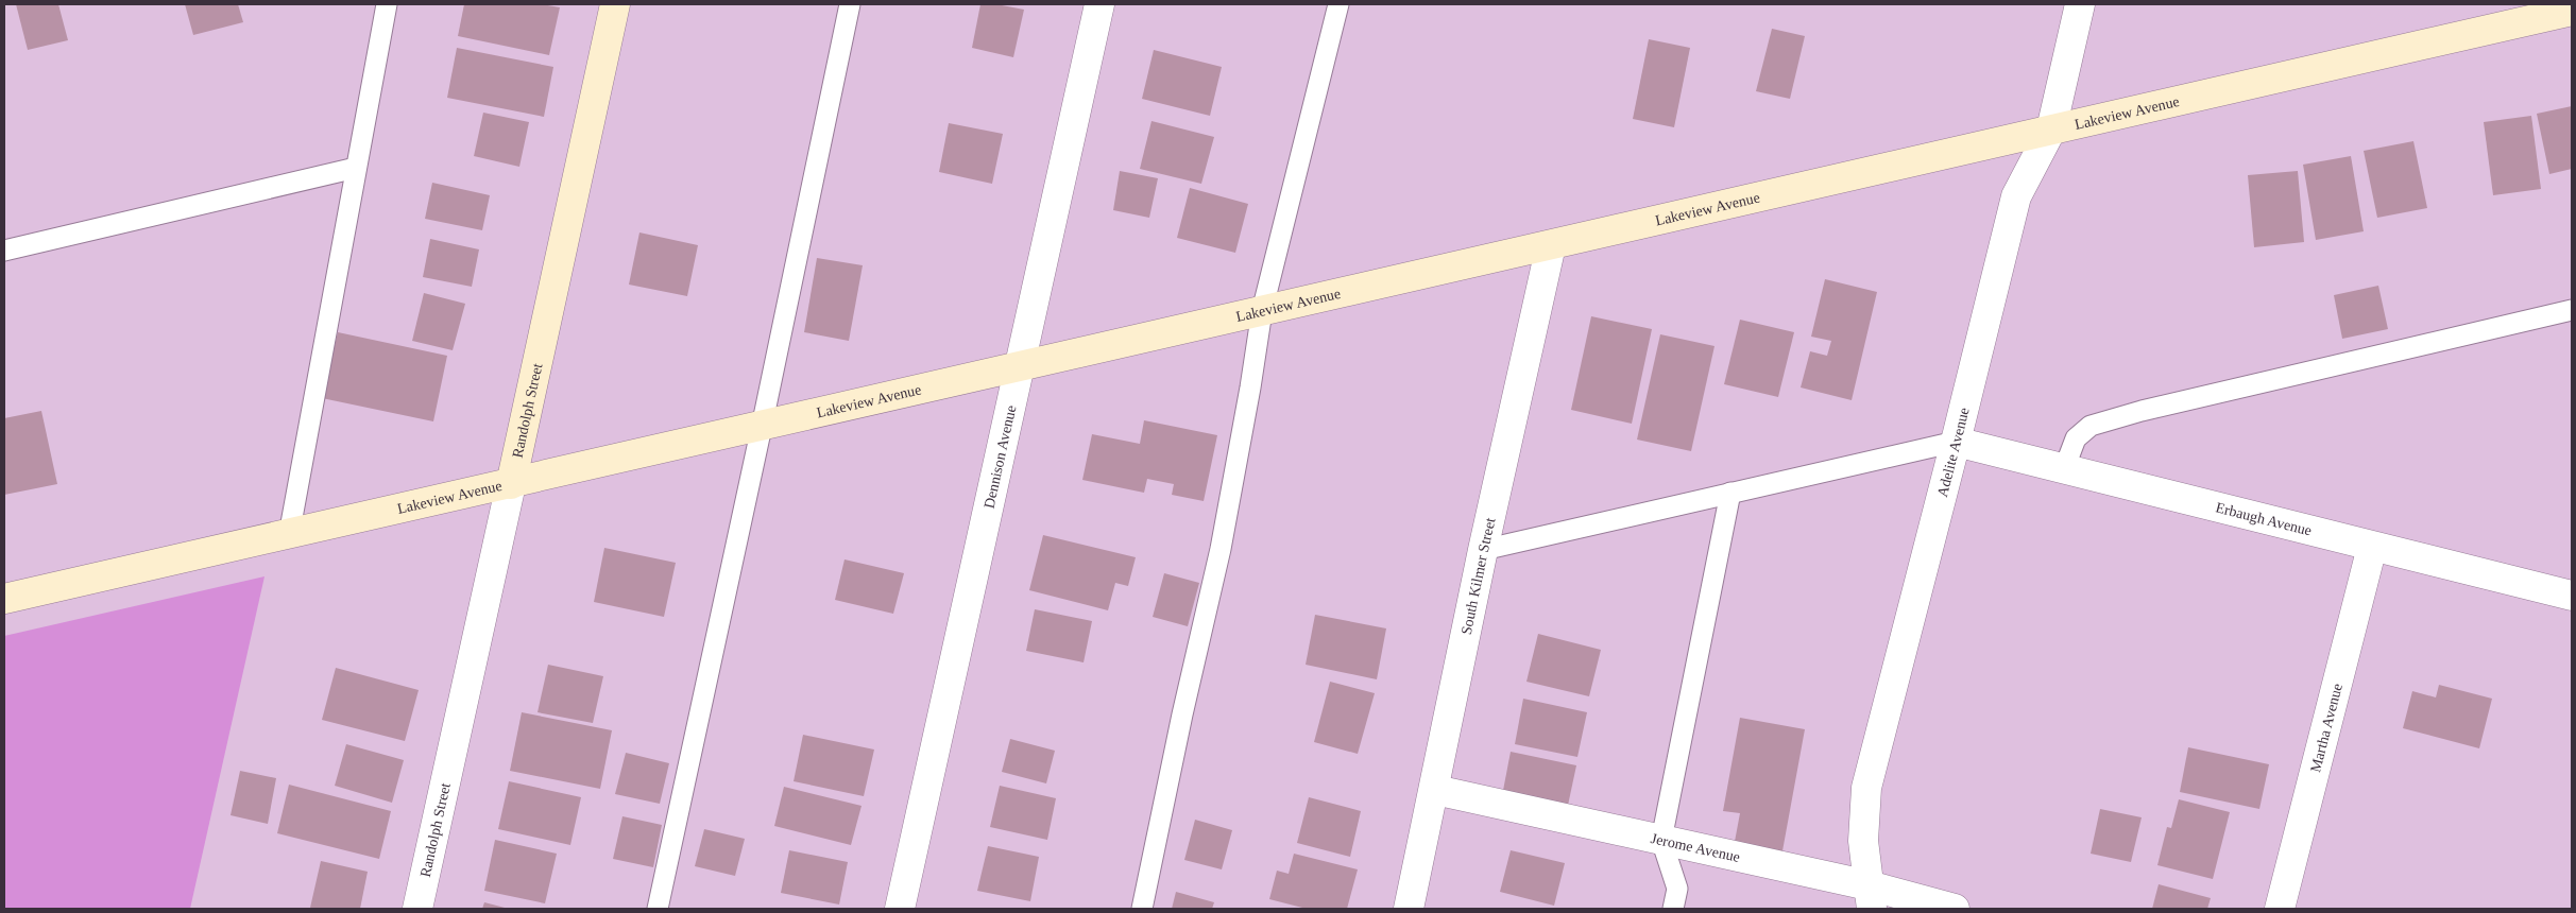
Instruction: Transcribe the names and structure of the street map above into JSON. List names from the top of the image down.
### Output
{
  "streets": {
    "street": [
      "Lakeview Avenue",
      "Randolph Street",
      "Adelite Avenue",
      "Dennison Avenue",
      "Erbaugh Avenue",
      "South Kilmer Street",
      "Martha Avenue",
      "Jerome Avenue"
    ]
  },
  "crossings": [
    ["Lakeview Avenue", "Randolph Street"],
    ["Lakeview Avenue", "Adelite Avenue"],
    ["Lakeview Avenue", "Dennison Avenue"],
    ["Lakeview Avenue", "South Kilmer Street"],
    ["Adelite Avenue", "Erbaugh Avenue"],
    ["Adelite Avenue", "Jerome Avenue"],
    ["Erbaugh Avenue", "Martha Avenue"],
    ["South Kilmer Street", "Jerome Avenue"]
  ]
}
